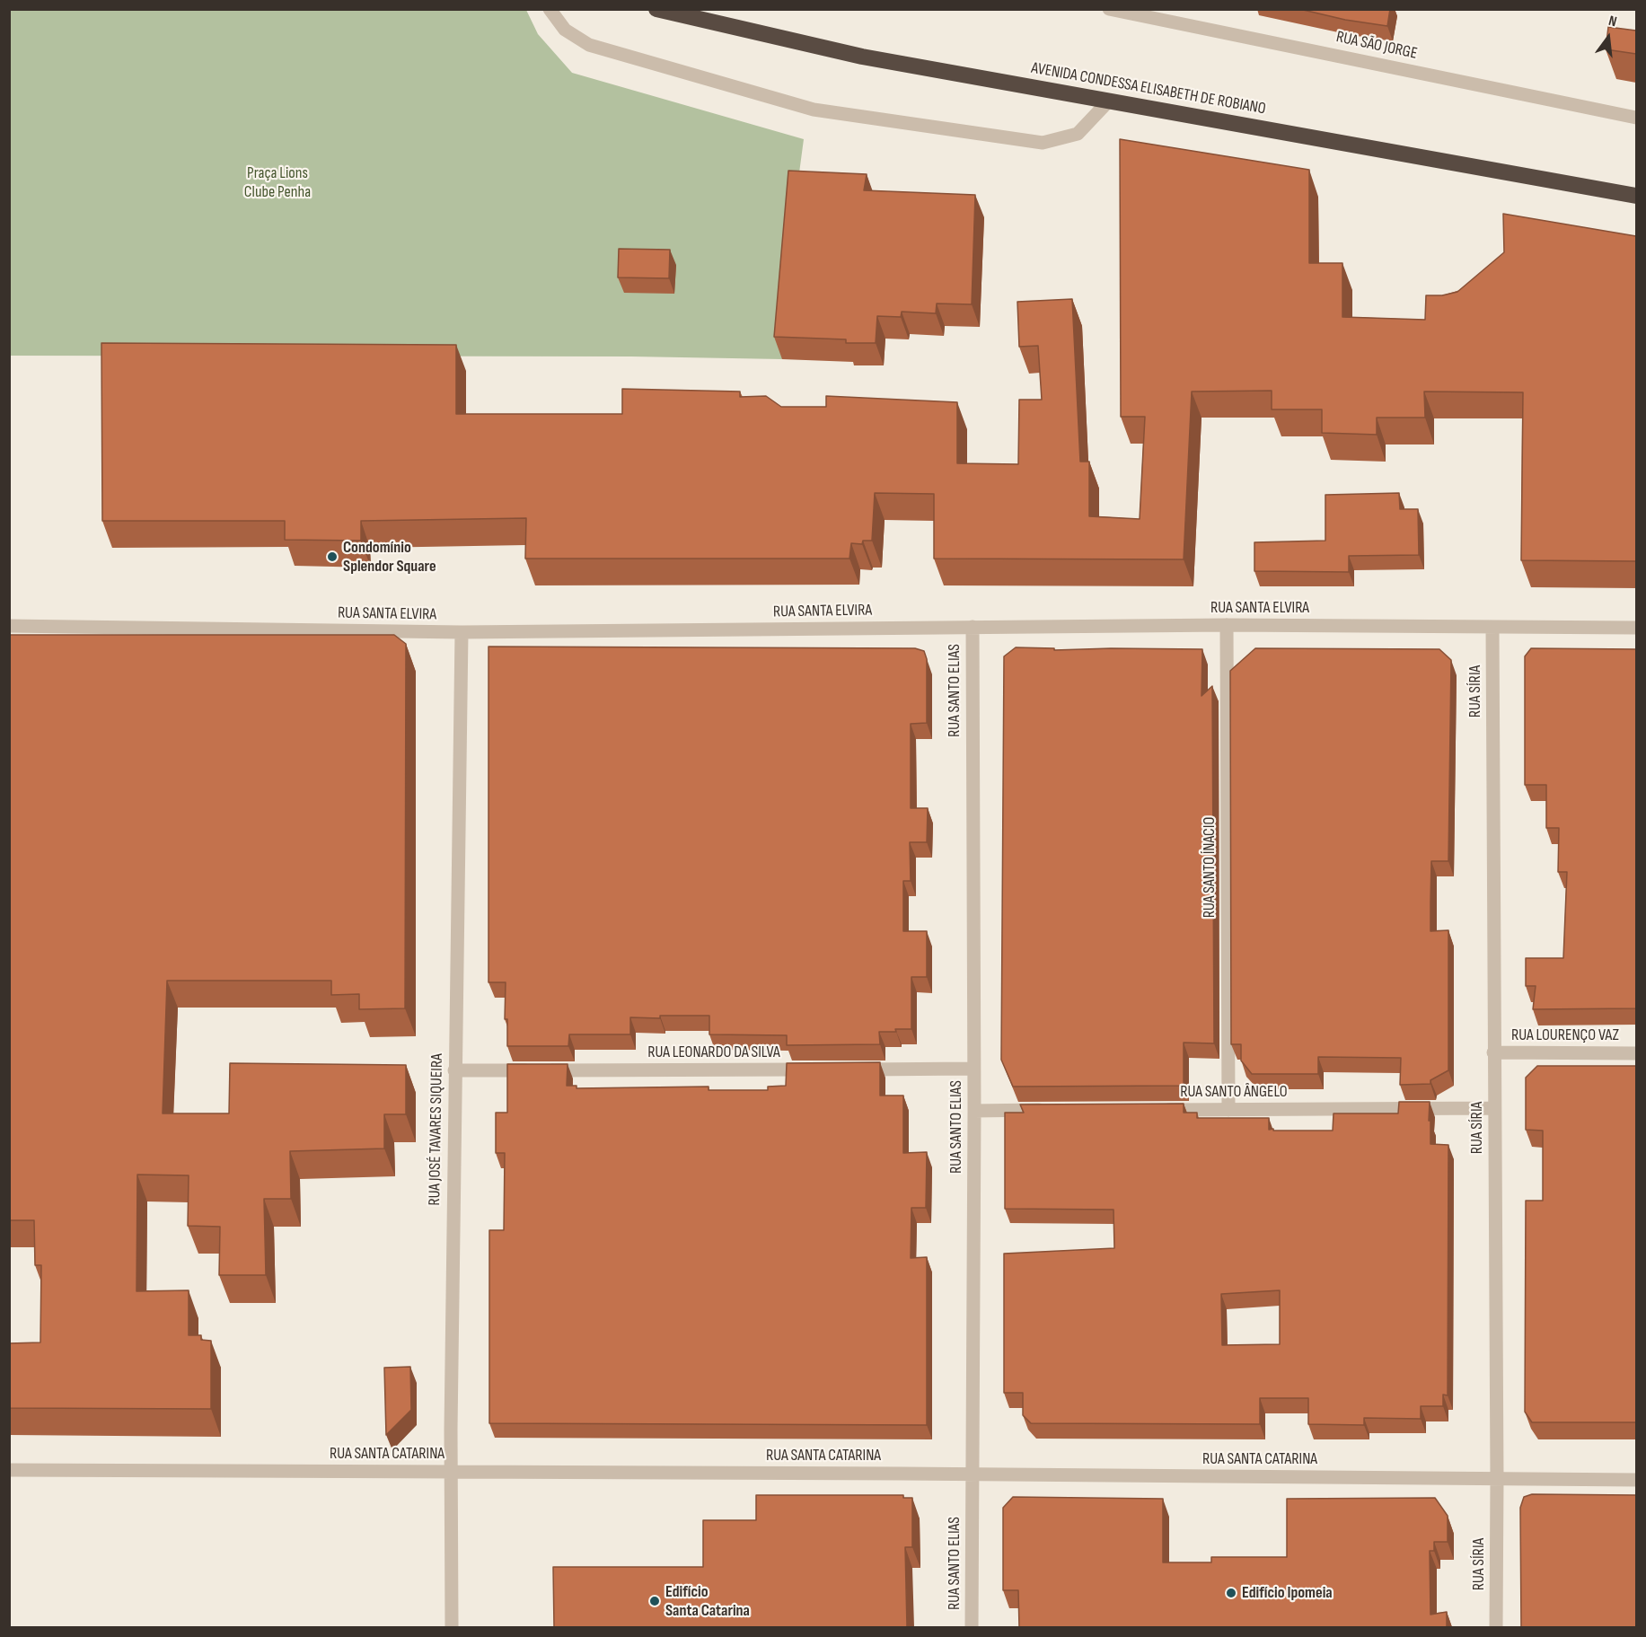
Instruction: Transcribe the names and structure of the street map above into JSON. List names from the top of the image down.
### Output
{
  "streets": {
    "highway": ["AVENIDA CONDESSA ELISABETH DE ROBIANO"],
    "street": [
      "RUA SÃO JORGE",
      "RUA SANTA ELVIRA",
      "RUA SANTO ELIAS",
      "RUA SÍRIA",
      "RUA SANTO ÍNACIO",
      "RUA LOURENÇO VAZ",
      "RUA LEONARDO DA SILVA",
      "RUA SANTO ÂNGELO",
      "RUA JOSÉ TAVARES SIQUEIRA",
      "RUA SANTA CATARINA"
    ]
  },
  "crossings": [
    ["RUA SANTA ELVIRA", "RUA SANTO ELIAS"],
    ["RUA SANTA ELVIRA", "RUA SÍRIA"],
    ["RUA SANTA ELVIRA", "RUA SANTO ÍNACIO"],
    ["RUA SANTA ELVIRA", "RUA JOSÉ TAVARES SIQUEIRA"],
    ["RUA SANTO ELIAS", "RUA SANTA CATARINA"],
    ["RUA SÍRIA", "RUA LOURENÇO VAZ"],
    ["RUA SÍRIA", "RUA SANTO ÂNGELO"],
    ["RUA SÍRIA", "RUA SANTA CATARINA"],
    ["RUA SANTO ÍNACIO", "RUA SANTO ÂNGELO"],
    ["RUA LEONARDO DA SILVA", "RUA JOSÉ TAVARES SIQUEIRA"],
    ["RUA JOSÉ TAVARES SIQUEIRA", "RUA SANTA CATARINA"]
  ],
  "parks": ["Praça Lions Clube Penha"],
  "places": ["Condomínio Splendor Square", "Edifício Ipomeia", "Edifício Santa Catarina"],
  "north": "top"
}
